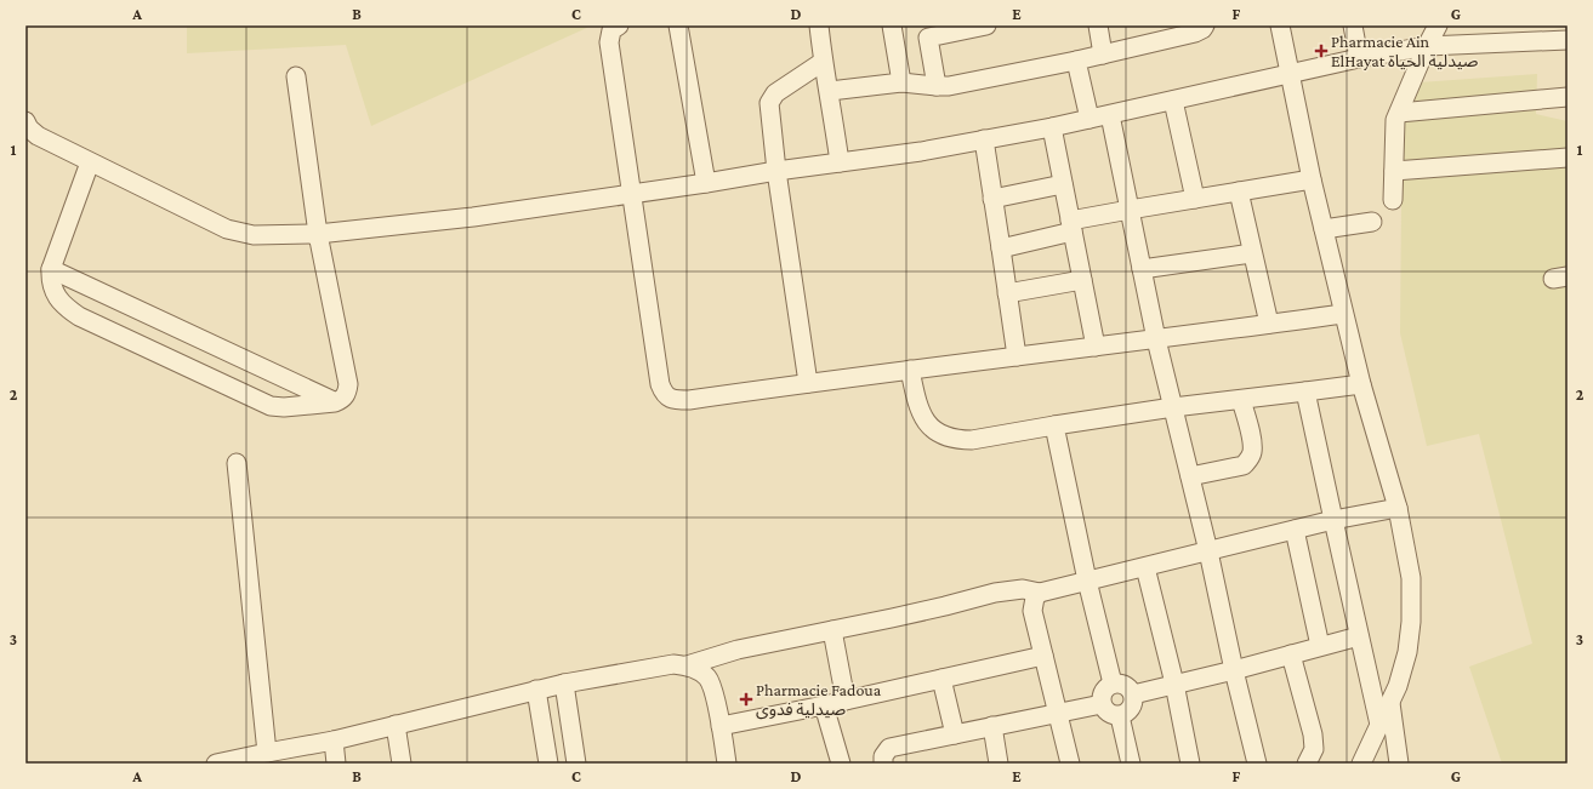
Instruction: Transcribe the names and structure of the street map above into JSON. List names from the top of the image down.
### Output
{
  "places": {
    "health": ["Pharmacie Ain ElHayat صيدلية الحياة", "Pharmacie Fadoua صيدلية فدوى"]
  },
  "grid": {
    "columns": [
      "A",
      "B",
      "C",
      "D",
      "E",
      "F",
      "G"
    ],
    "rows": ["1", "2", "3"]
  }
}
